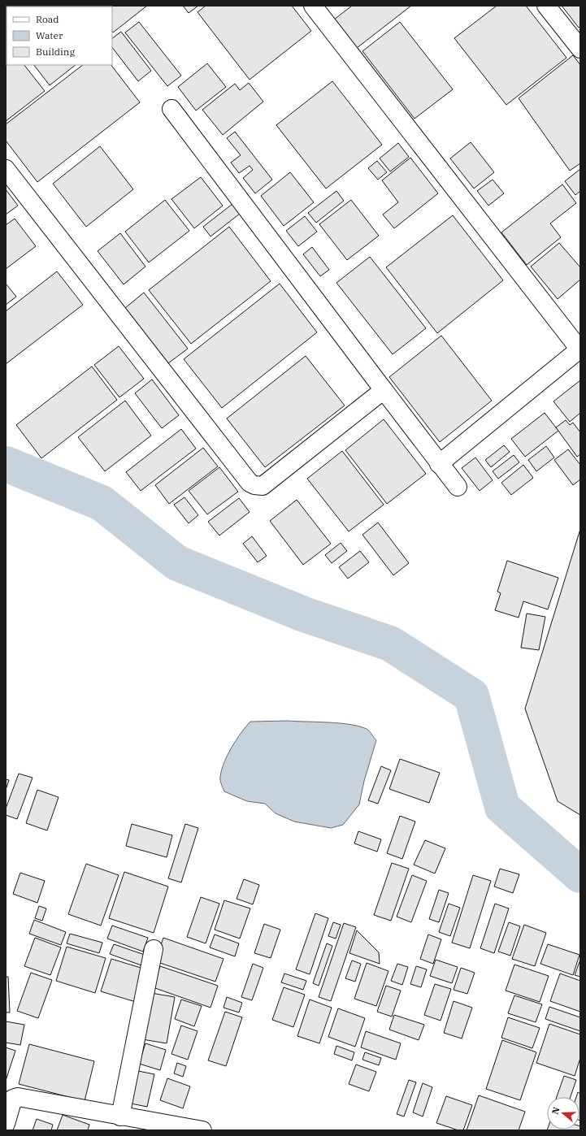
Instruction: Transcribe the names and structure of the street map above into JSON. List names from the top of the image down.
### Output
{
  "legend": ["Road", "Water", "Building"],
  "north": "left"
}
